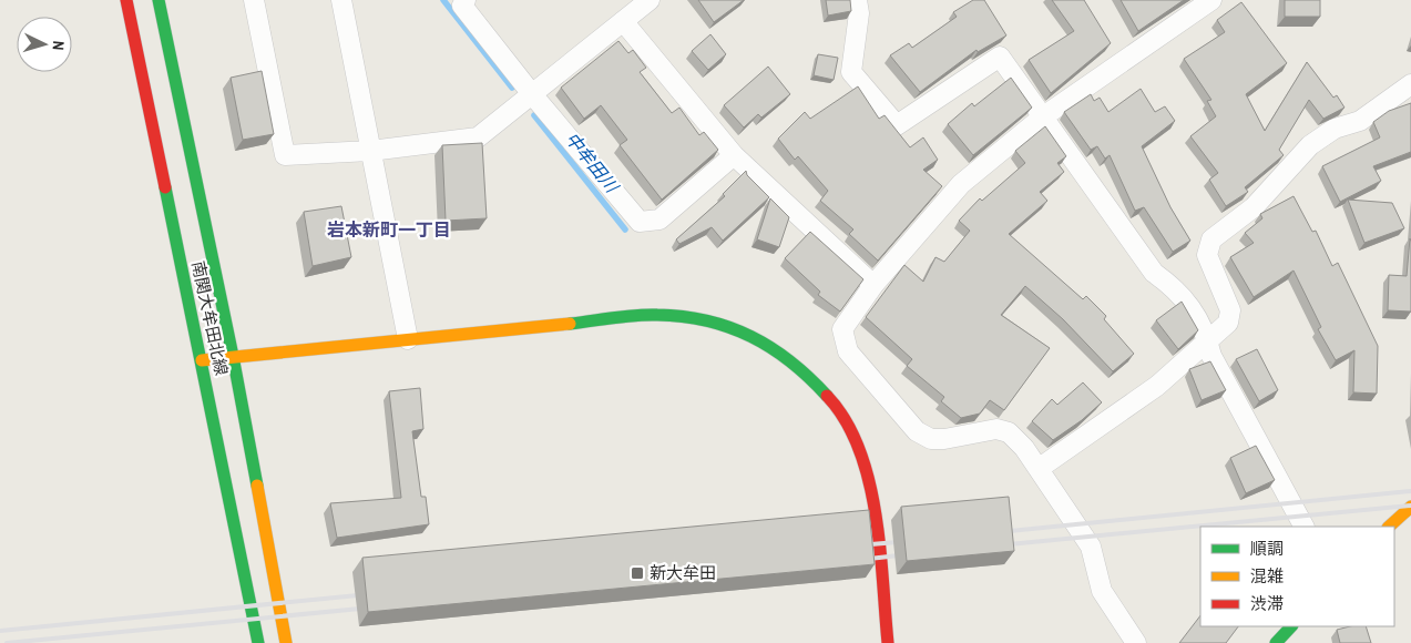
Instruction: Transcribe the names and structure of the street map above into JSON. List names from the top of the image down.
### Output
{
  "streets": {
    "main road": ["南関大牟田北線"]
  },
  "districts": ["岩本新町一丁目"],
  "water": ["中牟田川"],
  "places": {
    "transit": ["新大牟田"]
  },
  "legend": ["順調", "混雑", "渋滞"],
  "north": "right"
}
